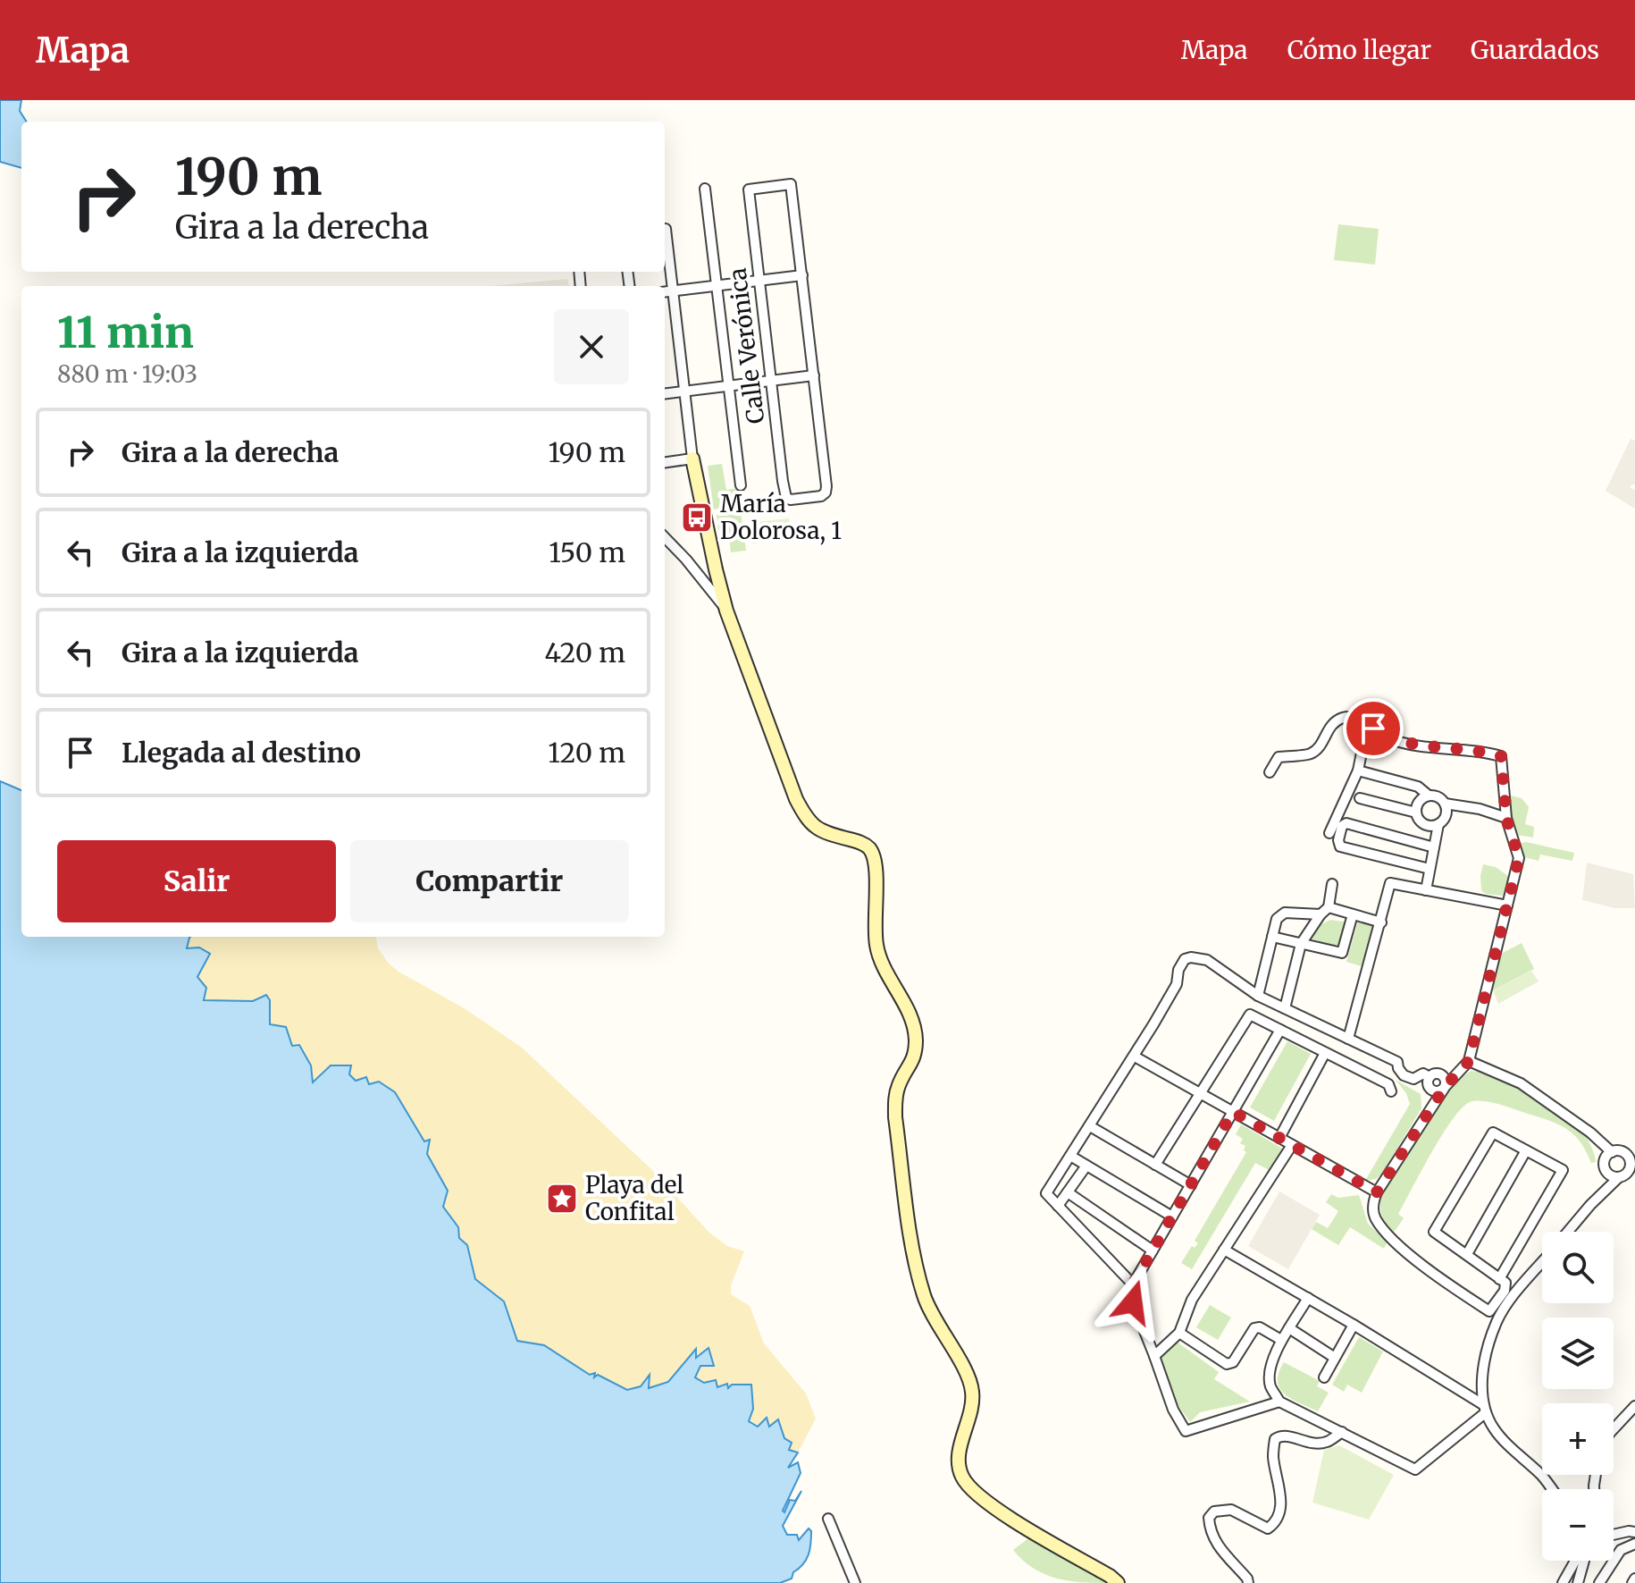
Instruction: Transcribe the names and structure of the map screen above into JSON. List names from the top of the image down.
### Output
{
  "streets": {
    "street": ["Calle Verónica"]
  },
  "places": {
    "bus stop": ["María Dolorosa, 1"],
    "place": ["Playa del Confital"]
  },
  "page": {
    "header": "Mapa",
    "nav": ["Mapa", "Cómo llegar", "Guardados"],
    "turn": ["190 m", "Gira a la derecha"],
    "heading": ["11 min", "880 m · 19:03"],
    "list": [
      {
        "name": "Gira a la derecha",
        "value": "190 m"
      },
      {
        "name": "Gira a la izquierda",
        "value": "150 m"
      },
      {
        "name": "Gira a la izquierda",
        "value": "420 m"
      },
      {
        "name": "Llegada al destino",
        "value": "120 m"
      }
    ],
    "buttons": ["Salir", "Compartir"],
    "map_buttons": ["+", "−"]
  }
}
